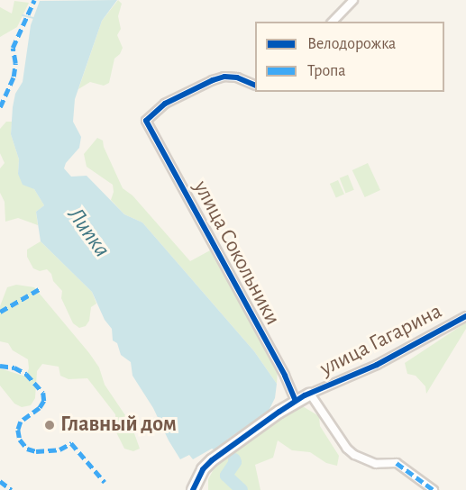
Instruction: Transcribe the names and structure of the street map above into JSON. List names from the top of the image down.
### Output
{
  "streets": {
    "street": ["улица Сокольники", "улица Гагарина"]
  },
  "water": ["Липка"],
  "places": ["Главный дом"],
  "legend": ["Велодорожка", "Тропа"]
}
